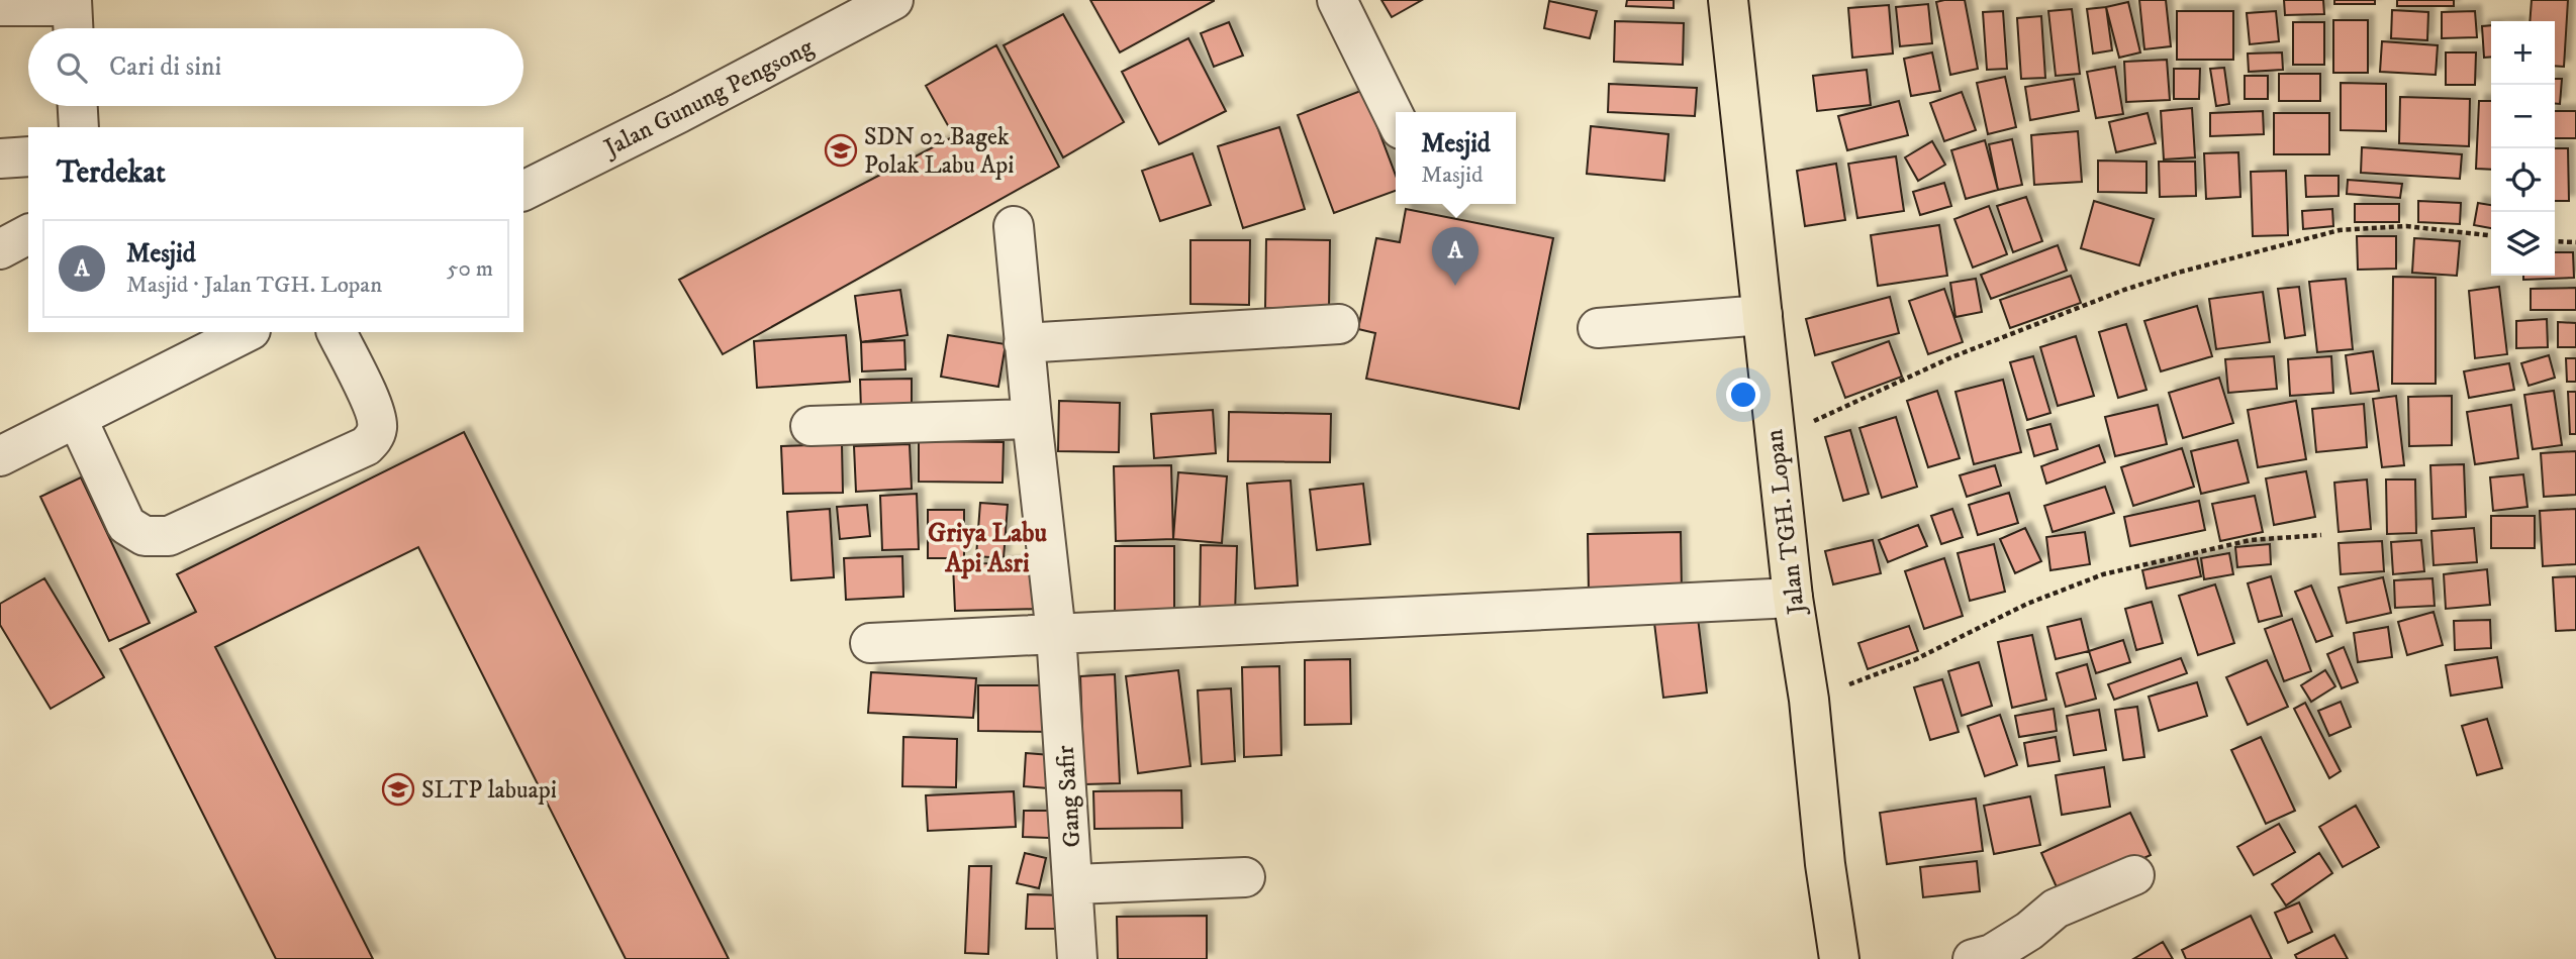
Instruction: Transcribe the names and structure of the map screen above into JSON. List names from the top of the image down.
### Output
{
  "streets": {
    "highway": ["Jalan TGH. Lopan"],
    "street": ["Jalan Gunung Pengsong", "Gang Safir"]
  },
  "districts": ["Griya Labu Api Asri"],
  "places": {
    "school or university": ["SDN 02 Bagek Polak Labu Api", "SLTP labuapi"]
  },
  "page": {
    "map_buttons": ["+", "−"],
    "search": "Cari di sini",
    "popup": ["Mesjid", "Masjid"],
    "heading": "Terdekat",
    "list": [
      {
        "mark": "A",
        "name": "Mesjid",
        "note": "Masjid · Jalan TGH. Lopan",
        "value": "50 m"
      }
    ],
    "pins": "A"
  }
}
